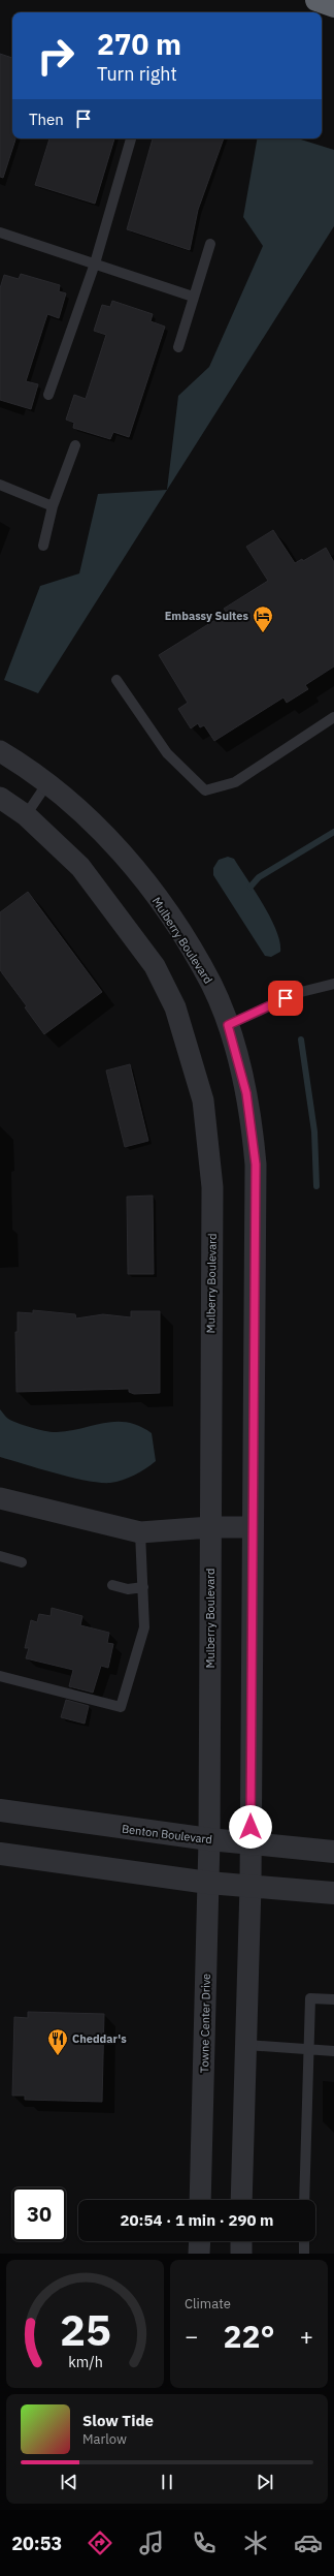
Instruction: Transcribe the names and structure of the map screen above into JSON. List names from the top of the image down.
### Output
{
  "streets": {
    "street": ["Mulberry Boulevard", "Benton Boulevard", "Towne Center Drive"]
  },
  "crossings": [
    ["Mulberry Boulevard", "Benton Boulevard"],
    ["Mulberry Boulevard", "Towne Center Drive"],
    ["Benton Boulevard", "Towne Center Drive"]
  ],
  "places": {
    "hotel": ["Embassy Suites"],
    "restaurant": ["Cheddar's"]
  },
  "page": {
    "turn": ["270 m", "Turn right"],
    "then": "Then",
    "limit": "30",
    "trip": "20:54 · 1 min · 290 m",
    "tile": "Climate",
    "heat": ["−", "22°", "+"],
    "song": ["Slow Tide", "Marlow"],
    "tabs": "20:53",
    "gauge": ["25", "km/h"]
  }
}
